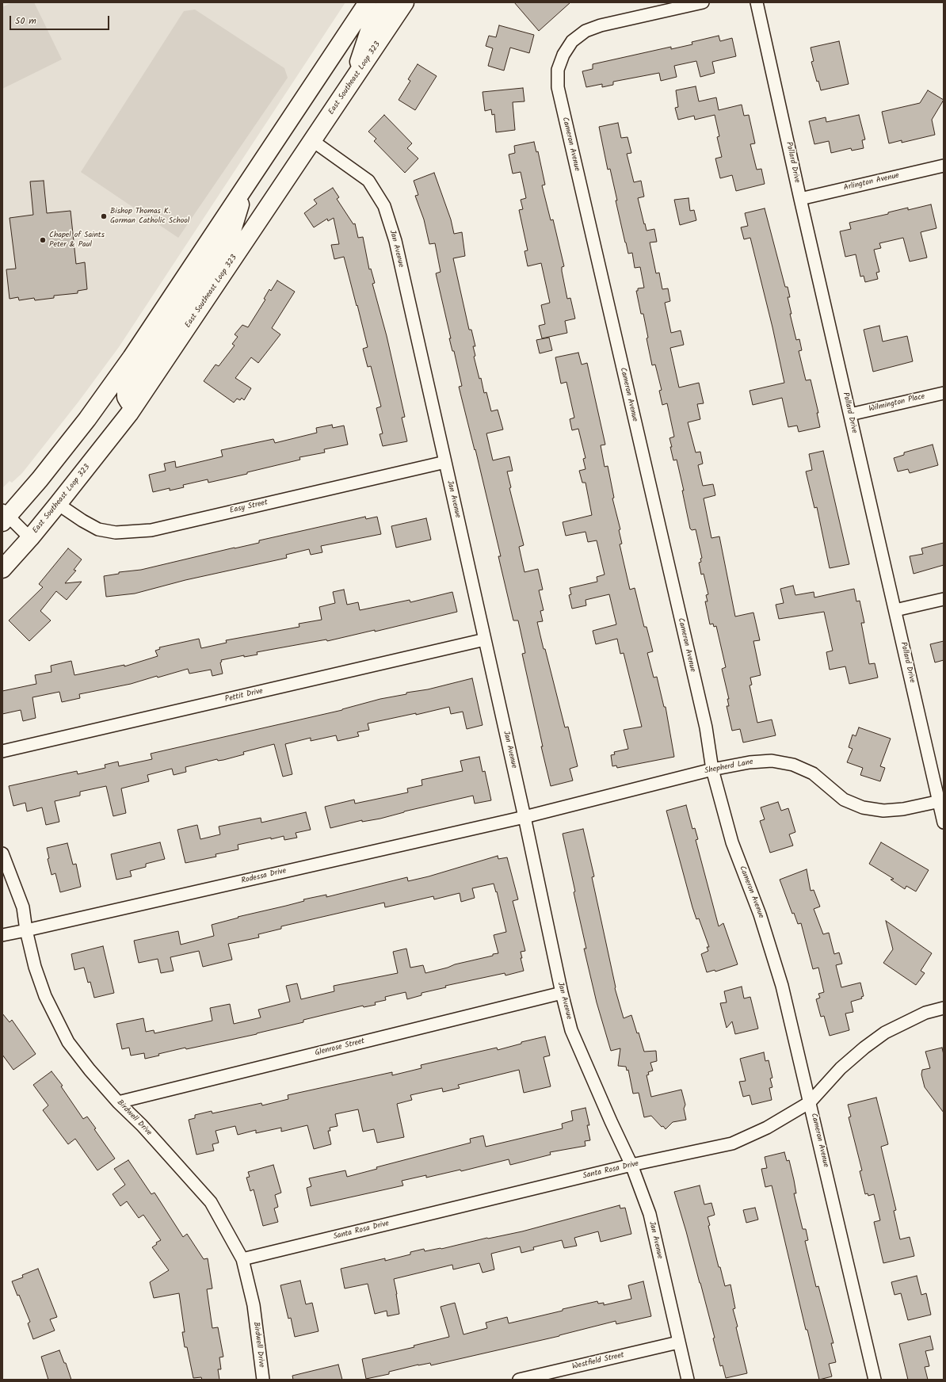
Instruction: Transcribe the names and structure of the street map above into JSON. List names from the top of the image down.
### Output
{
  "streets": {
    "highway": ["East Southeast Loop 323"],
    "street": [
      "Cameron Avenue",
      "Pollard Drive",
      "Arlington Avenue",
      "Jan Avenue",
      "Wilmington Place",
      "Easy Street",
      "Pettit Drive",
      "Shepherd Lane",
      "Rodessa Drive",
      "Glenrose Street",
      "Birdwell Drive",
      "Santa Rosa Drive",
      "Westfield Street"
    ]
  },
  "crossings": [
    ["East Southeast Loop 323", "Jan Avenue"],
    ["East Southeast Loop 323", "Easy Street"],
    ["Cameron Avenue", "Shepherd Lane"],
    ["Cameron Avenue", "Santa Rosa Drive"],
    ["Pollard Drive", "Arlington Avenue"],
    ["Pollard Drive", "Wilmington Place"],
    ["Pollard Drive", "Shepherd Lane"],
    ["Jan Avenue", "Easy Street"],
    ["Jan Avenue", "Pettit Drive"],
    ["Jan Avenue", "Shepherd Lane"],
    ["Jan Avenue", "Rodessa Drive"],
    ["Jan Avenue", "Glenrose Street"],
    ["Jan Avenue", "Santa Rosa Drive"],
    ["Jan Avenue", "Westfield Street"],
    ["Shepherd Lane", "Rodessa Drive"],
    ["Rodessa Drive", "Birdwell Drive"],
    ["Glenrose Street", "Birdwell Drive"],
    ["Birdwell Drive", "Santa Rosa Drive"]
  ],
  "places": ["Bishop Thomas K. Gorman Catholic School", "Chapel of Saints Peter & Paul"],
  "scale_bar": "50 m"
}
